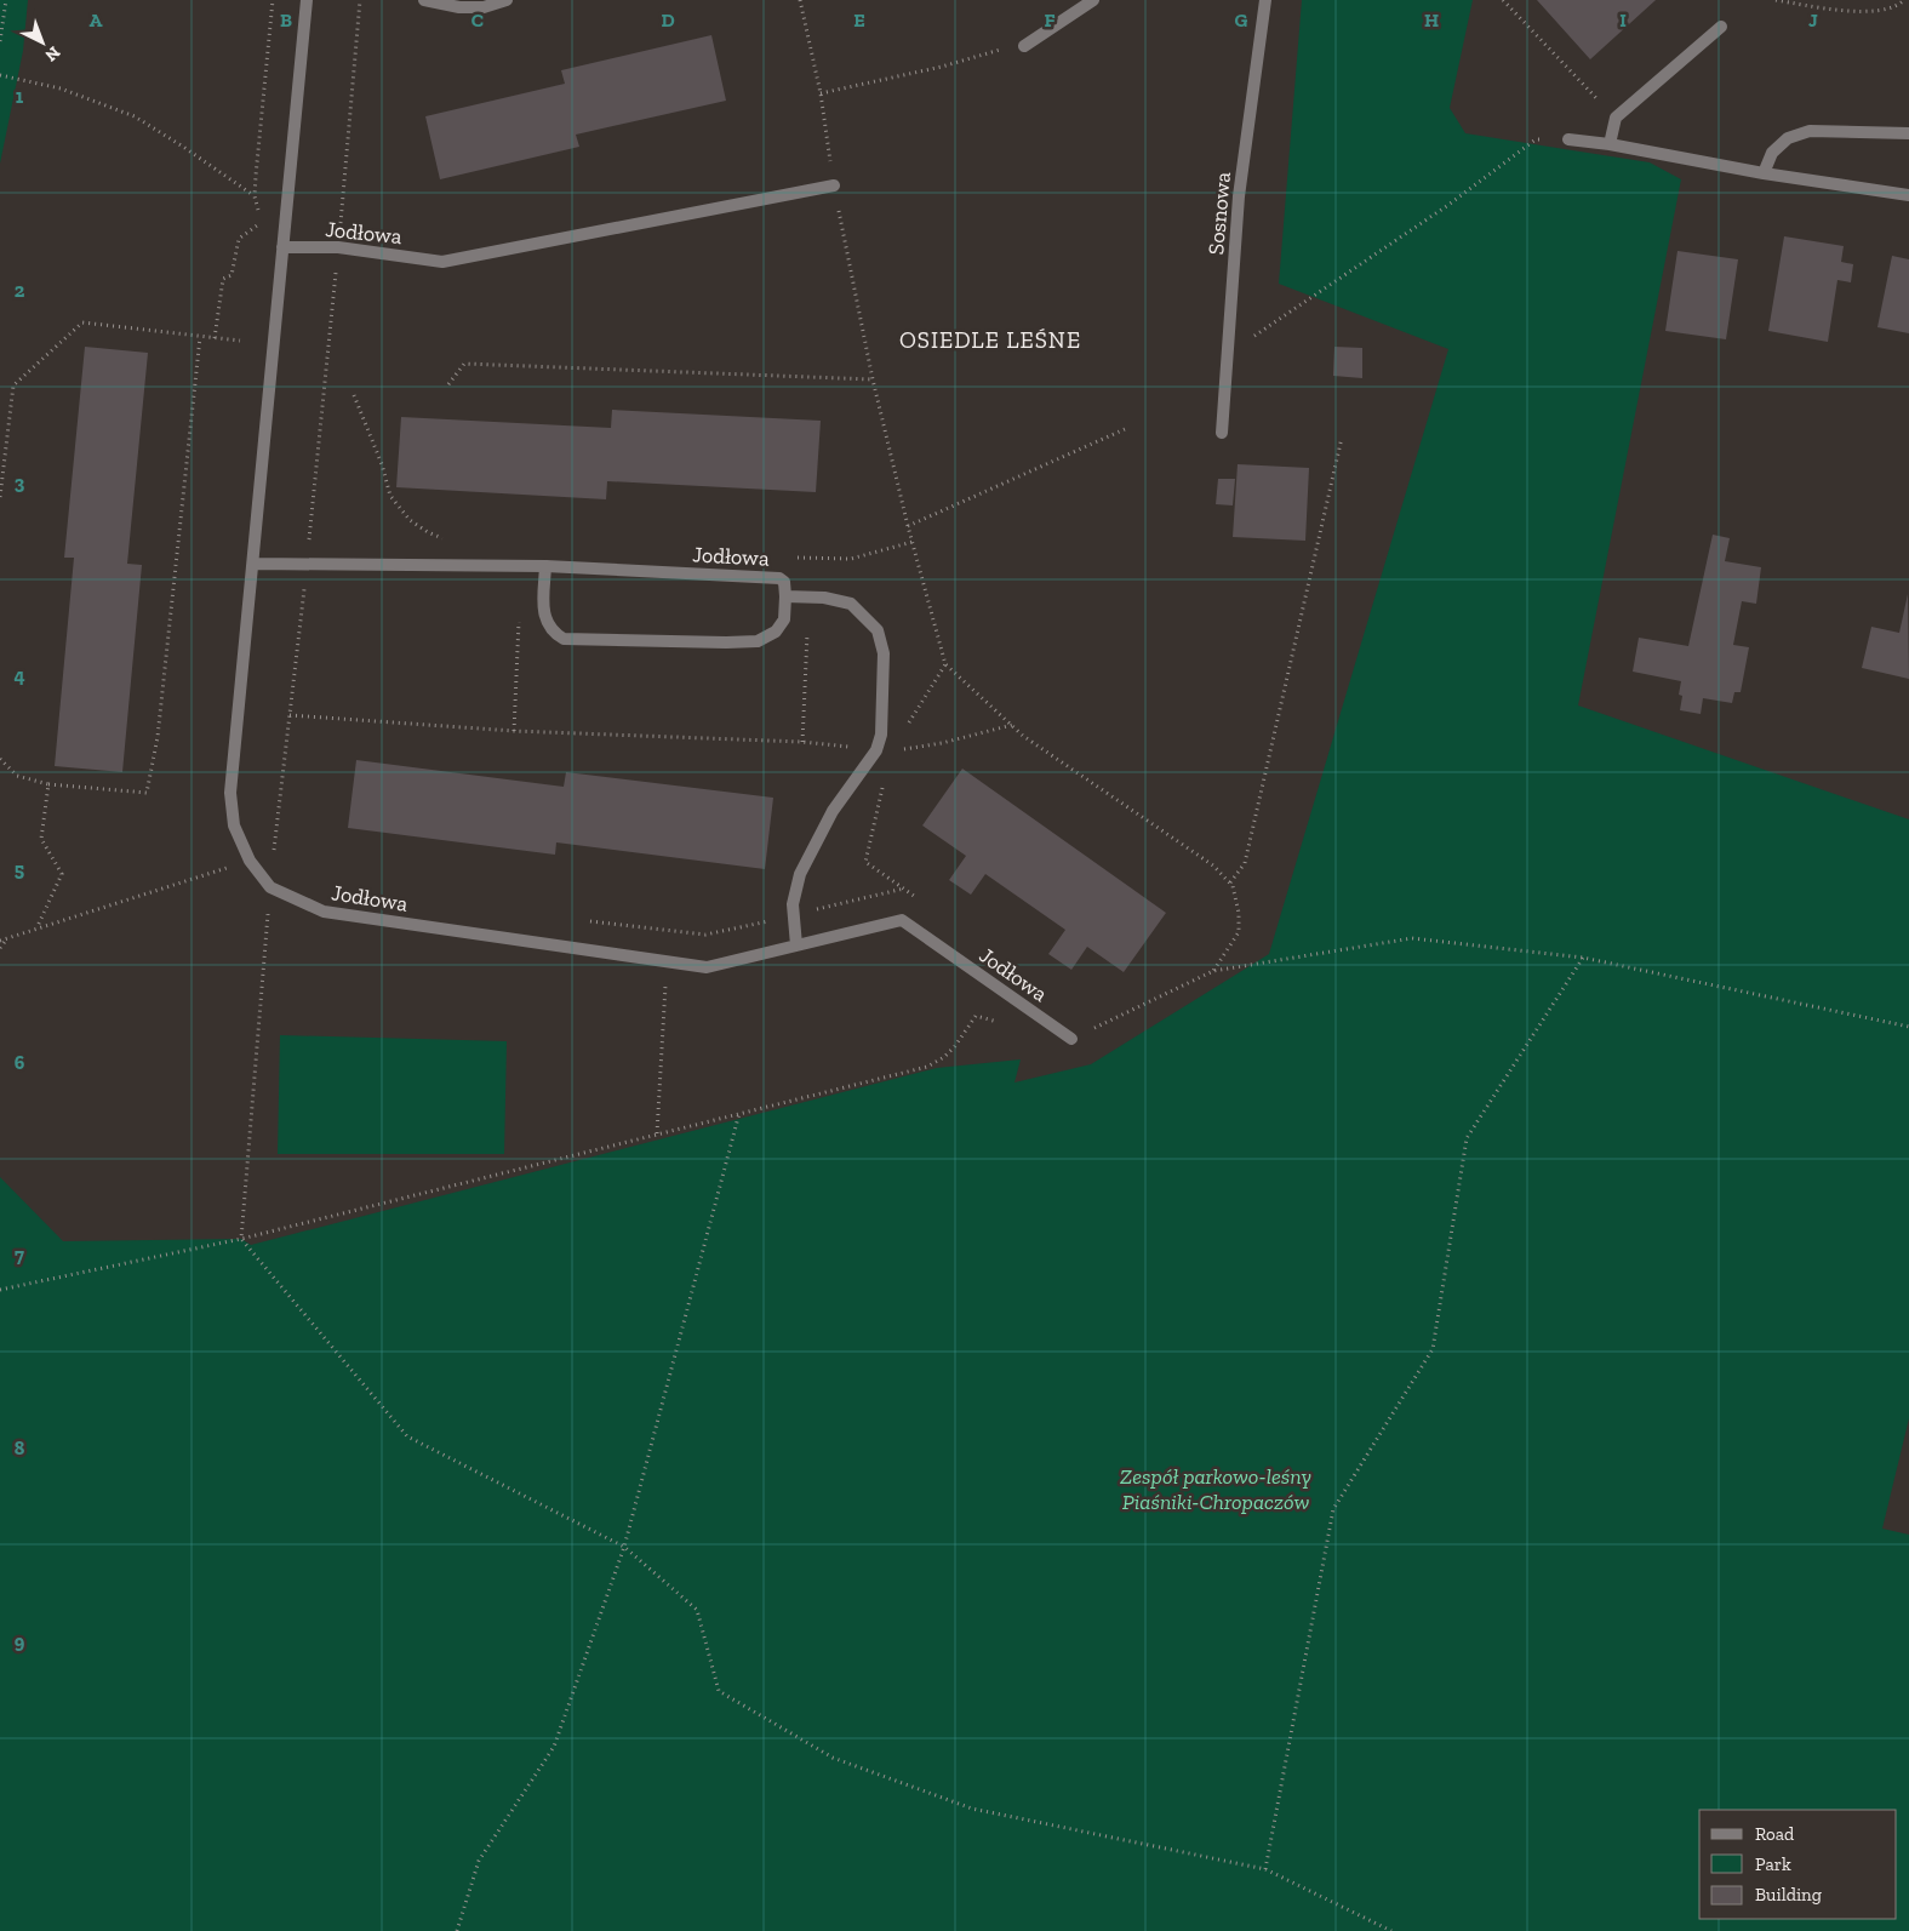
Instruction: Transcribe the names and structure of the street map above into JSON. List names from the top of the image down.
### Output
{
  "streets": {
    "street": ["Sosnowa", "Jodłowa"]
  },
  "districts": ["OSIEDLE LEŚNE"],
  "parks": ["Zespół parkowo-leśny Piaśniki-Chropaczów"],
  "legend": ["Road", "Park", "Building"],
  "north": "bottom right",
  "grid": {
    "columns": [
      "A",
      "B",
      "C",
      "D",
      "E",
      "F",
      "G",
      "H",
      "I",
      "J"
    ],
    "rows": [
      "1",
      "2",
      "3",
      "4",
      "5",
      "6",
      "7",
      "8",
      "9"
    ]
  }
}
